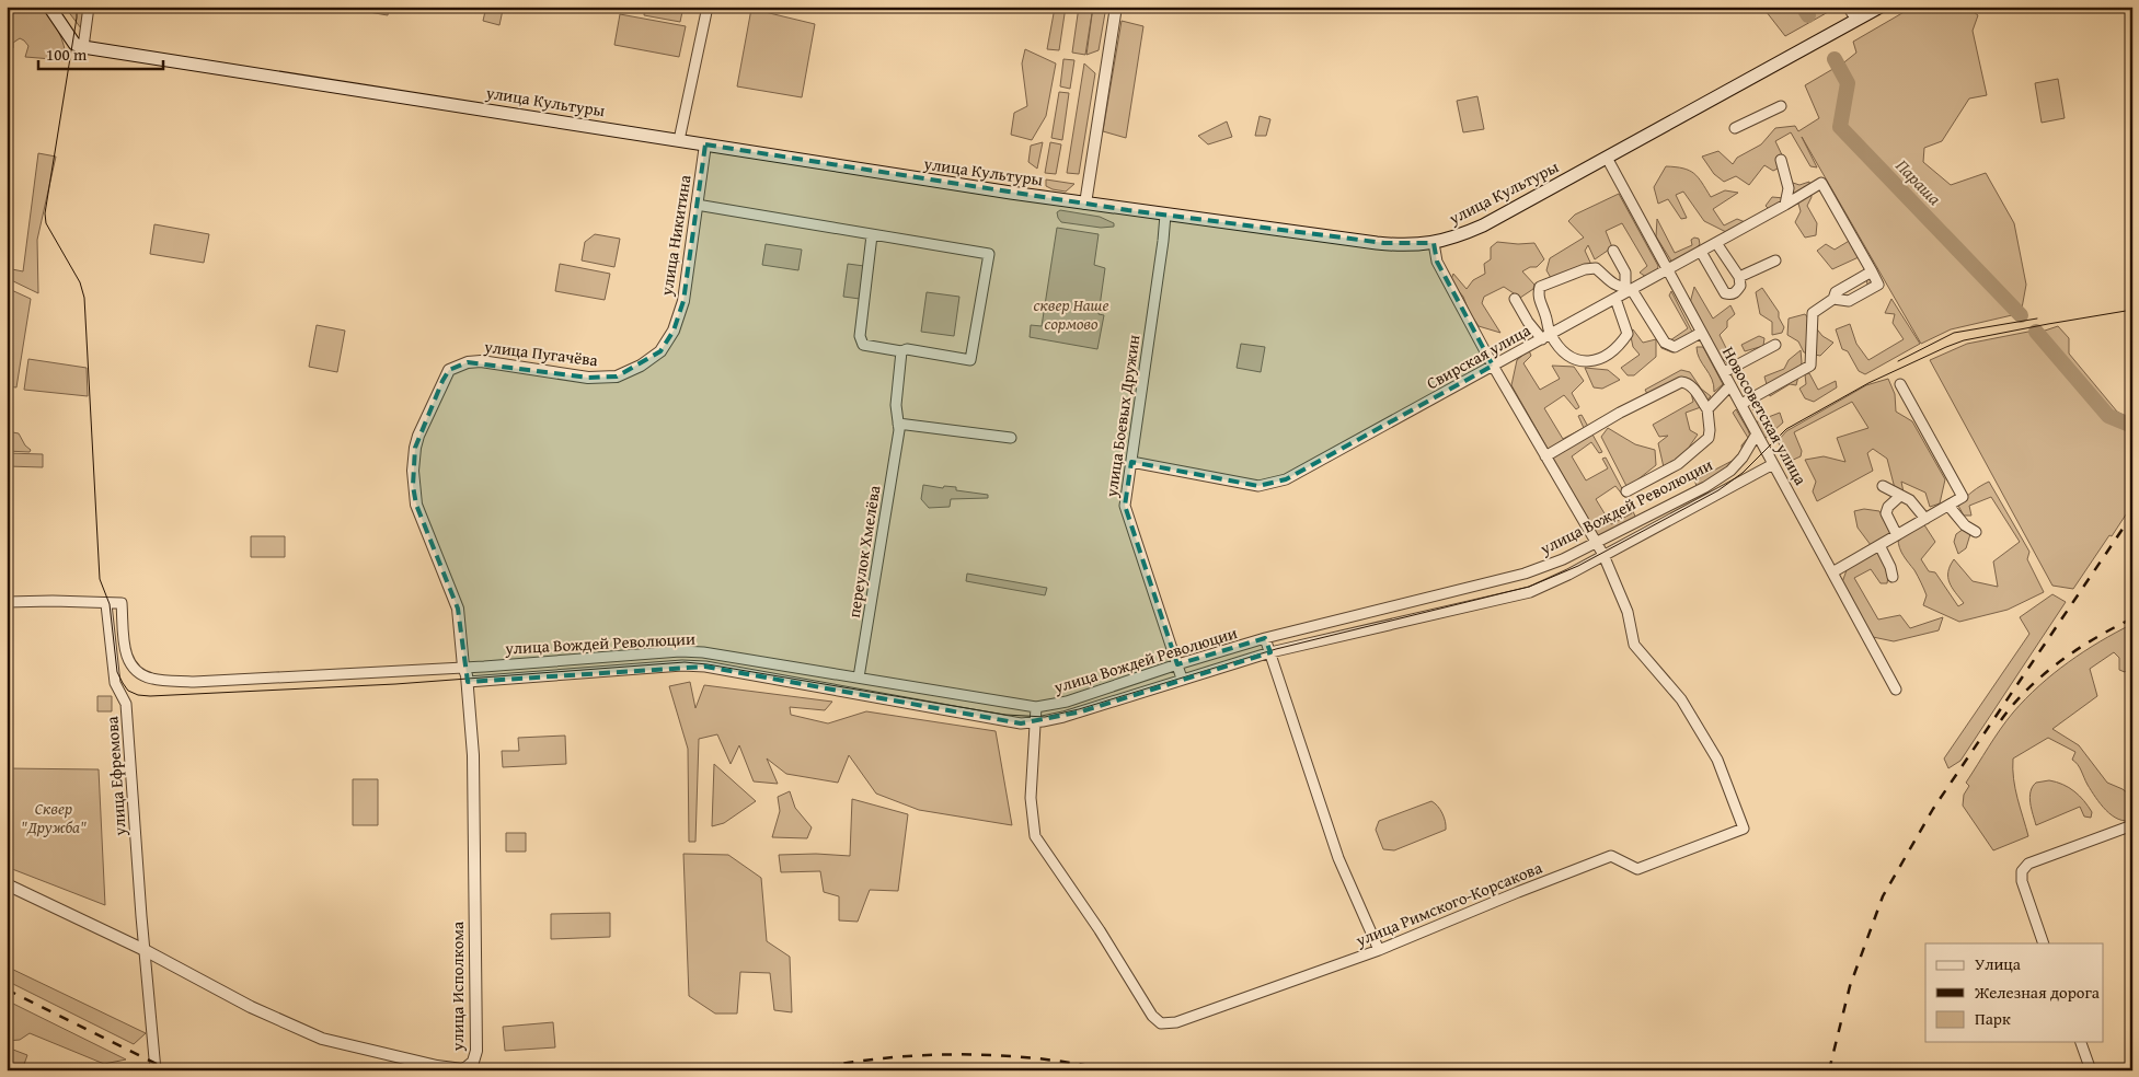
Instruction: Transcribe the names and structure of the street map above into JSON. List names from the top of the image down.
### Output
{
  "streets": {
    "main road": ["улица Культуры"],
    "street": [
      "улица Никитина",
      "улица Пугачёва",
      "Свирская улица",
      "улица Боевых Дружин",
      "Новосоветская улица",
      "улица Вождей Революции",
      "переулок Хмелёва",
      "улица Ефремова",
      "улица Римского-Корсакова",
      "улица Исполкома"
    ]
  },
  "crossings": [
    ["улица Культуры", "улица Никитина"],
    ["улица Культуры", "улица Боевых Дружин"],
    ["улица Культуры", "Новосоветская улица"],
    ["улица Никитина", "улица Пугачёва"],
    ["улица Пугачёва", "улица Вождей Революции"],
    ["улица Пугачёва", "улица Исполкома"],
    ["Свирская улица", "улица Боевых Дружин"],
    ["Свирская улица", "Новосоветская улица"],
    ["улица Боевых Дружин", "улица Вождей Революции"],
    ["Новосоветская улица", "улица Вождей Революции"],
    ["улица Вождей Революции", "переулок Хмелёва"],
    ["улица Вождей Революции", "улица Ефремова"],
    ["улица Вождей Революции", "улица Римского-Корсакова"],
    ["улица Вождей Революции", "улица Исполкома"],
    ["улица Ефремова", "улица Исполкома"]
  ],
  "water": ["Параша"],
  "parks": ["сквер Наше сормово", "Сквер \"Дружба\""],
  "legend": ["Улица", "Железная дорога", "Парк"],
  "scale_bar": "100 m"
}
